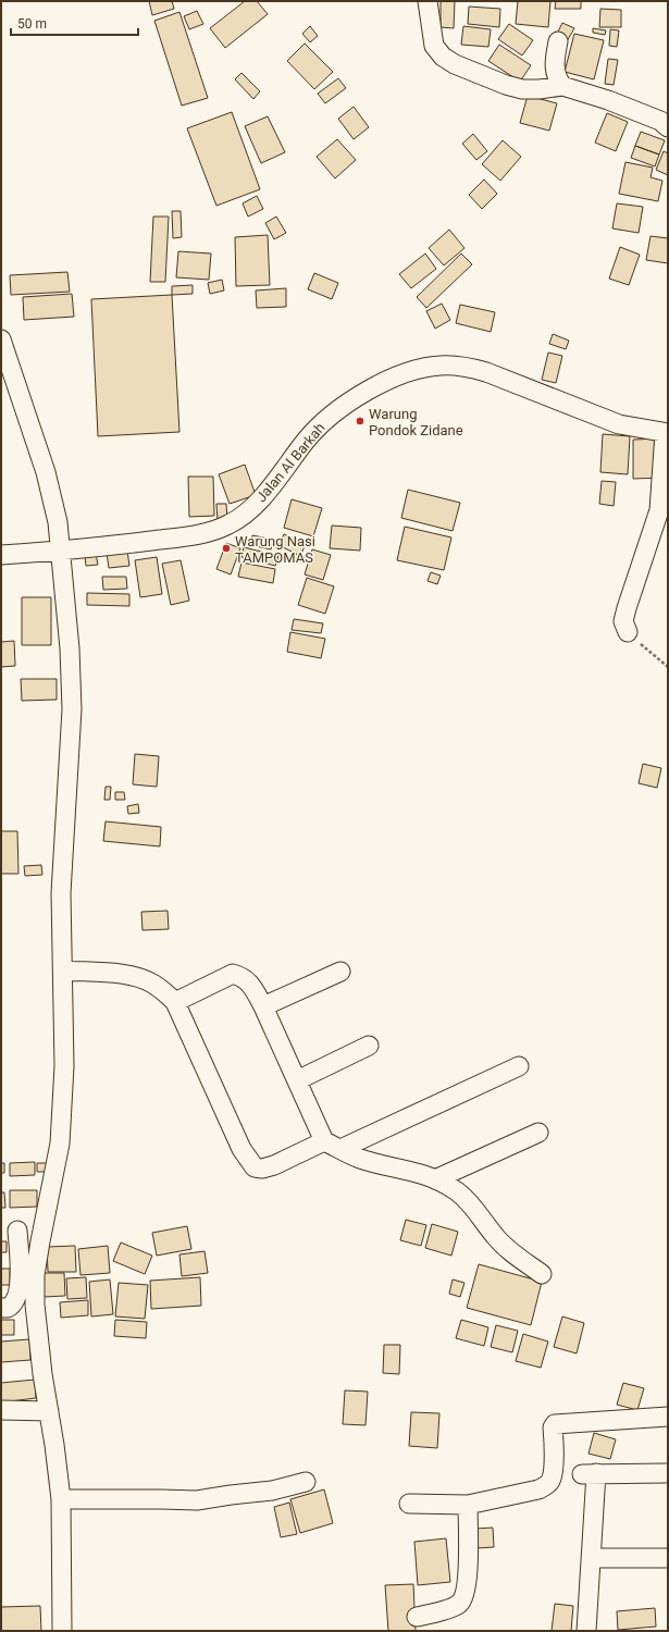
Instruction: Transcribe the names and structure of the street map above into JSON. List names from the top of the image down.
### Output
{
  "streets": {
    "street": ["Jalan Al Barkah"]
  },
  "places": ["Warung Pondok Zidane", "Warung Nasi TAMPOMAS"],
  "scale_bar": "50 m"
}
